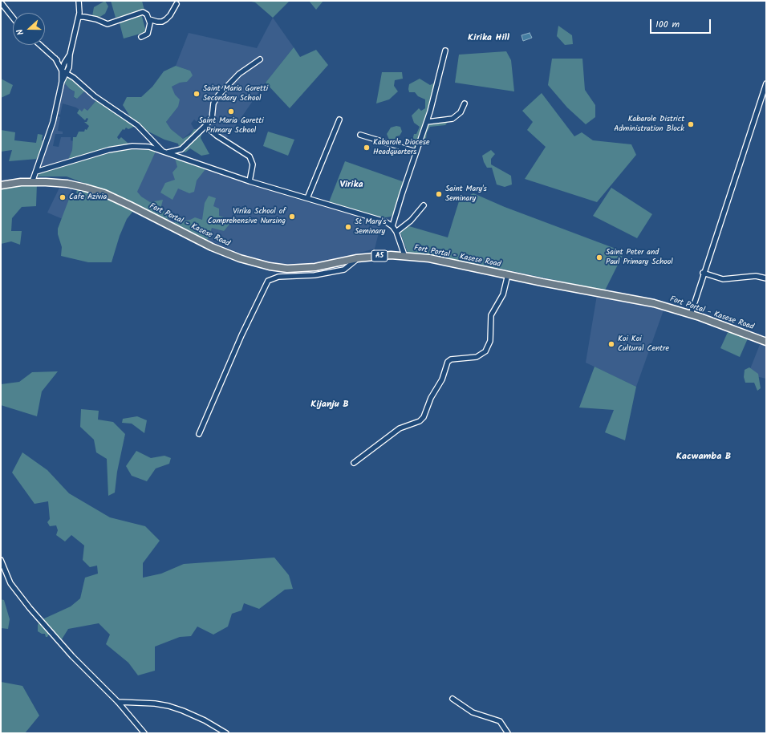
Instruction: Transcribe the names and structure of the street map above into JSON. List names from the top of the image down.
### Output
{
  "streets": {
    "highway": ["Fort Portal - Kasese Road", "A5"]
  },
  "districts": [
    "Kirika Hill",
    "Virika",
    "Kijanju B",
    "Kacwamba B"
  ],
  "places": [
    "Saint Maria Goretti Secondary School",
    "Saint Maria Goretti Primary School",
    "Kabarole District Administration Block",
    "Kabarole Diocese Headquarters",
    "Saint Mary's Seminary",
    "Cafe Azivia",
    "Virika School of Comprehensive Nursing",
    "St Mary's Seminary",
    "Saint Peter and Paul Primary School",
    "Koi Koi Cultural Centre"
  ],
  "scale_bar": "100 m",
  "north": "left"
}
